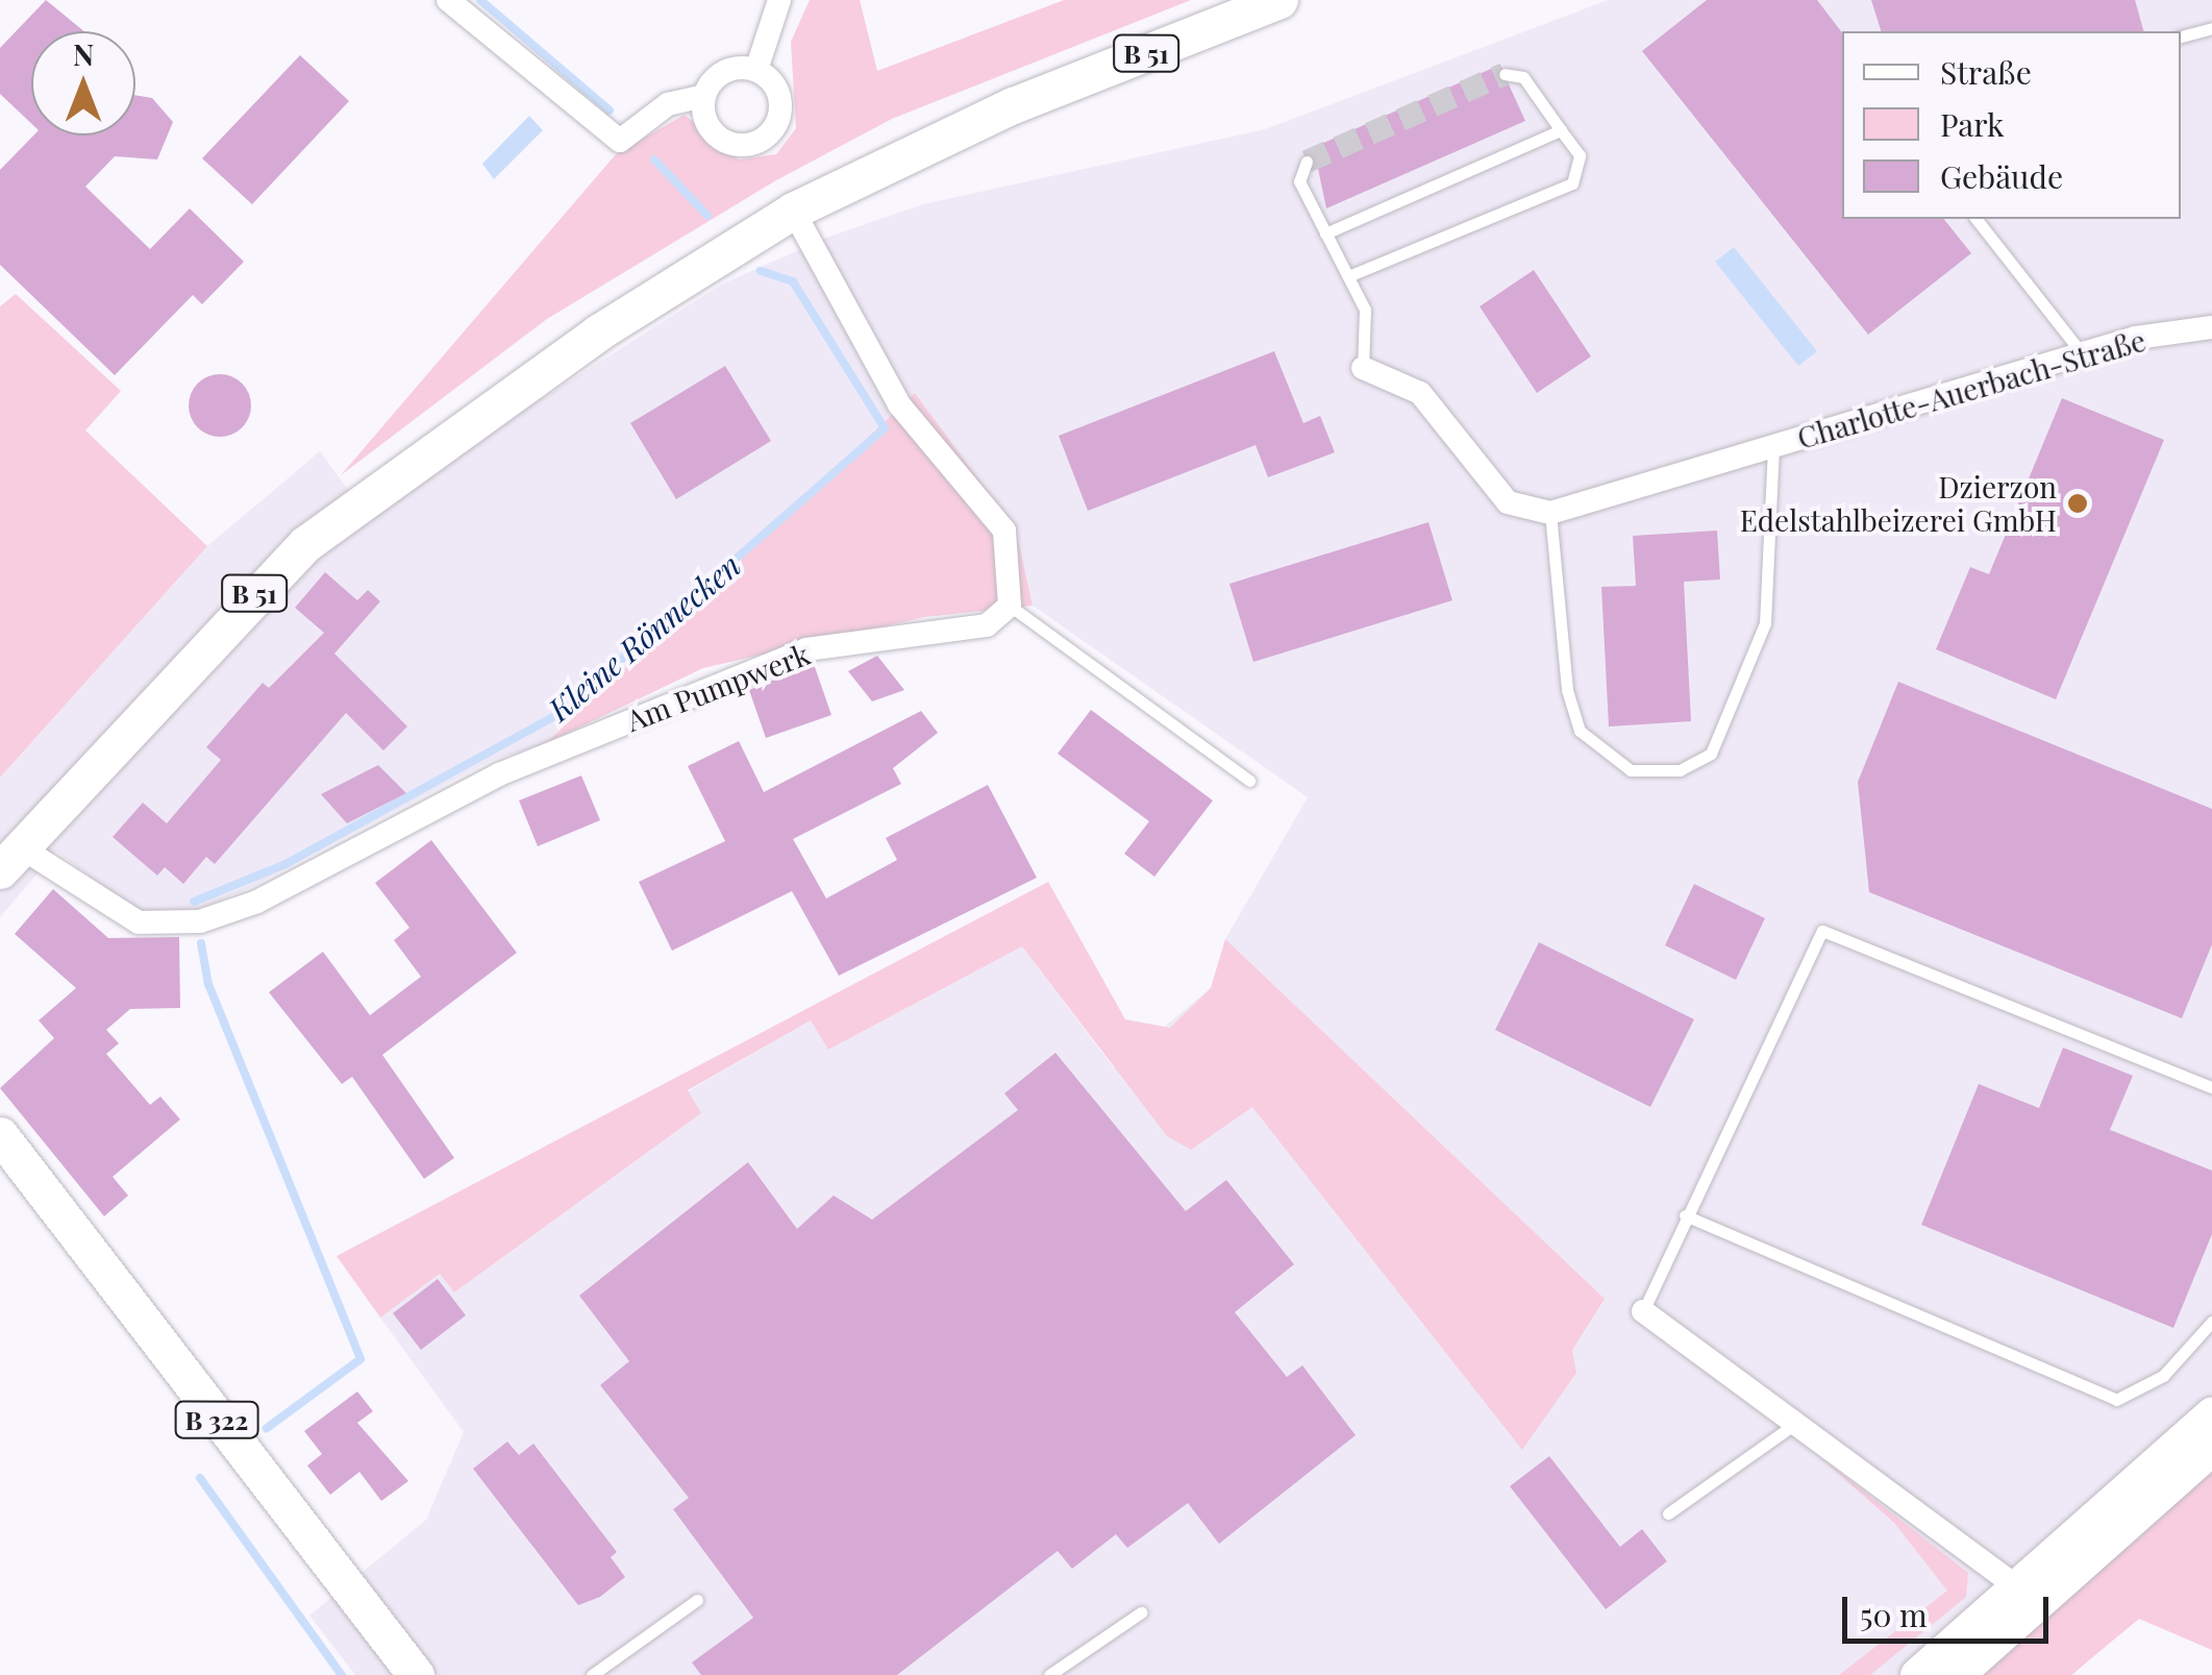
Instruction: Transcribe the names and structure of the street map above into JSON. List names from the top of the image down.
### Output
{
  "streets": {
    "main road": ["B 51", "B 322"],
    "street": ["Charlotte-Auerbach-Straße", "Am Pumpwerk"]
  },
  "crossings": [
    ["B 51", "Am Pumpwerk"]
  ],
  "water": ["Kleine Rönnecken"],
  "places": ["Dzierzon Edelstahlbeizerei GmbH"],
  "legend": ["Straße", "Park", "Gebäude"],
  "scale_bar": "50 m",
  "north": "top"
}
